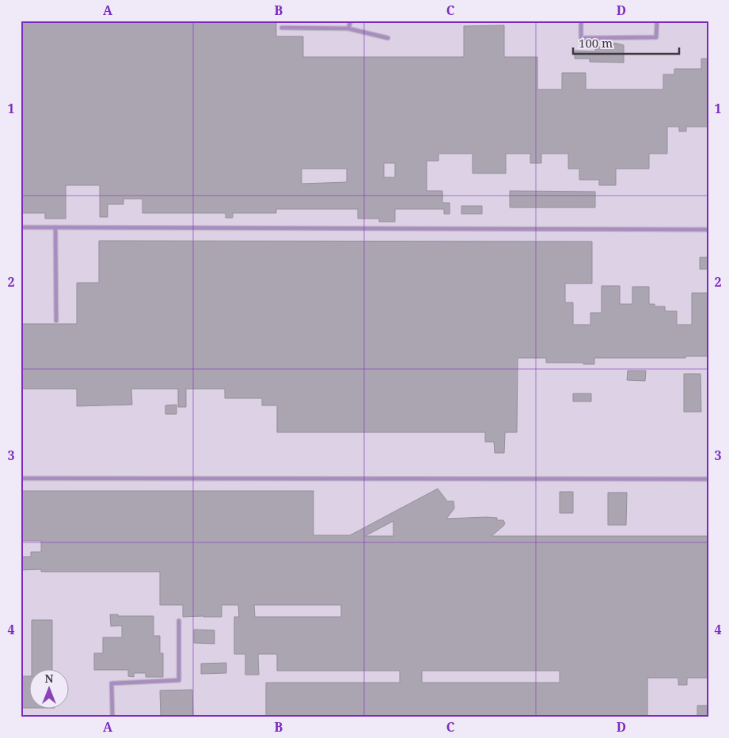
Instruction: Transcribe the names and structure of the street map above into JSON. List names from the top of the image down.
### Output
{
  "scale_bar": "100 m",
  "north": "top",
  "grid": {
    "columns": [
      "A",
      "B",
      "C",
      "D"
    ],
    "rows": [
      "1",
      "2",
      "3",
      "4"
    ]
  }
}
